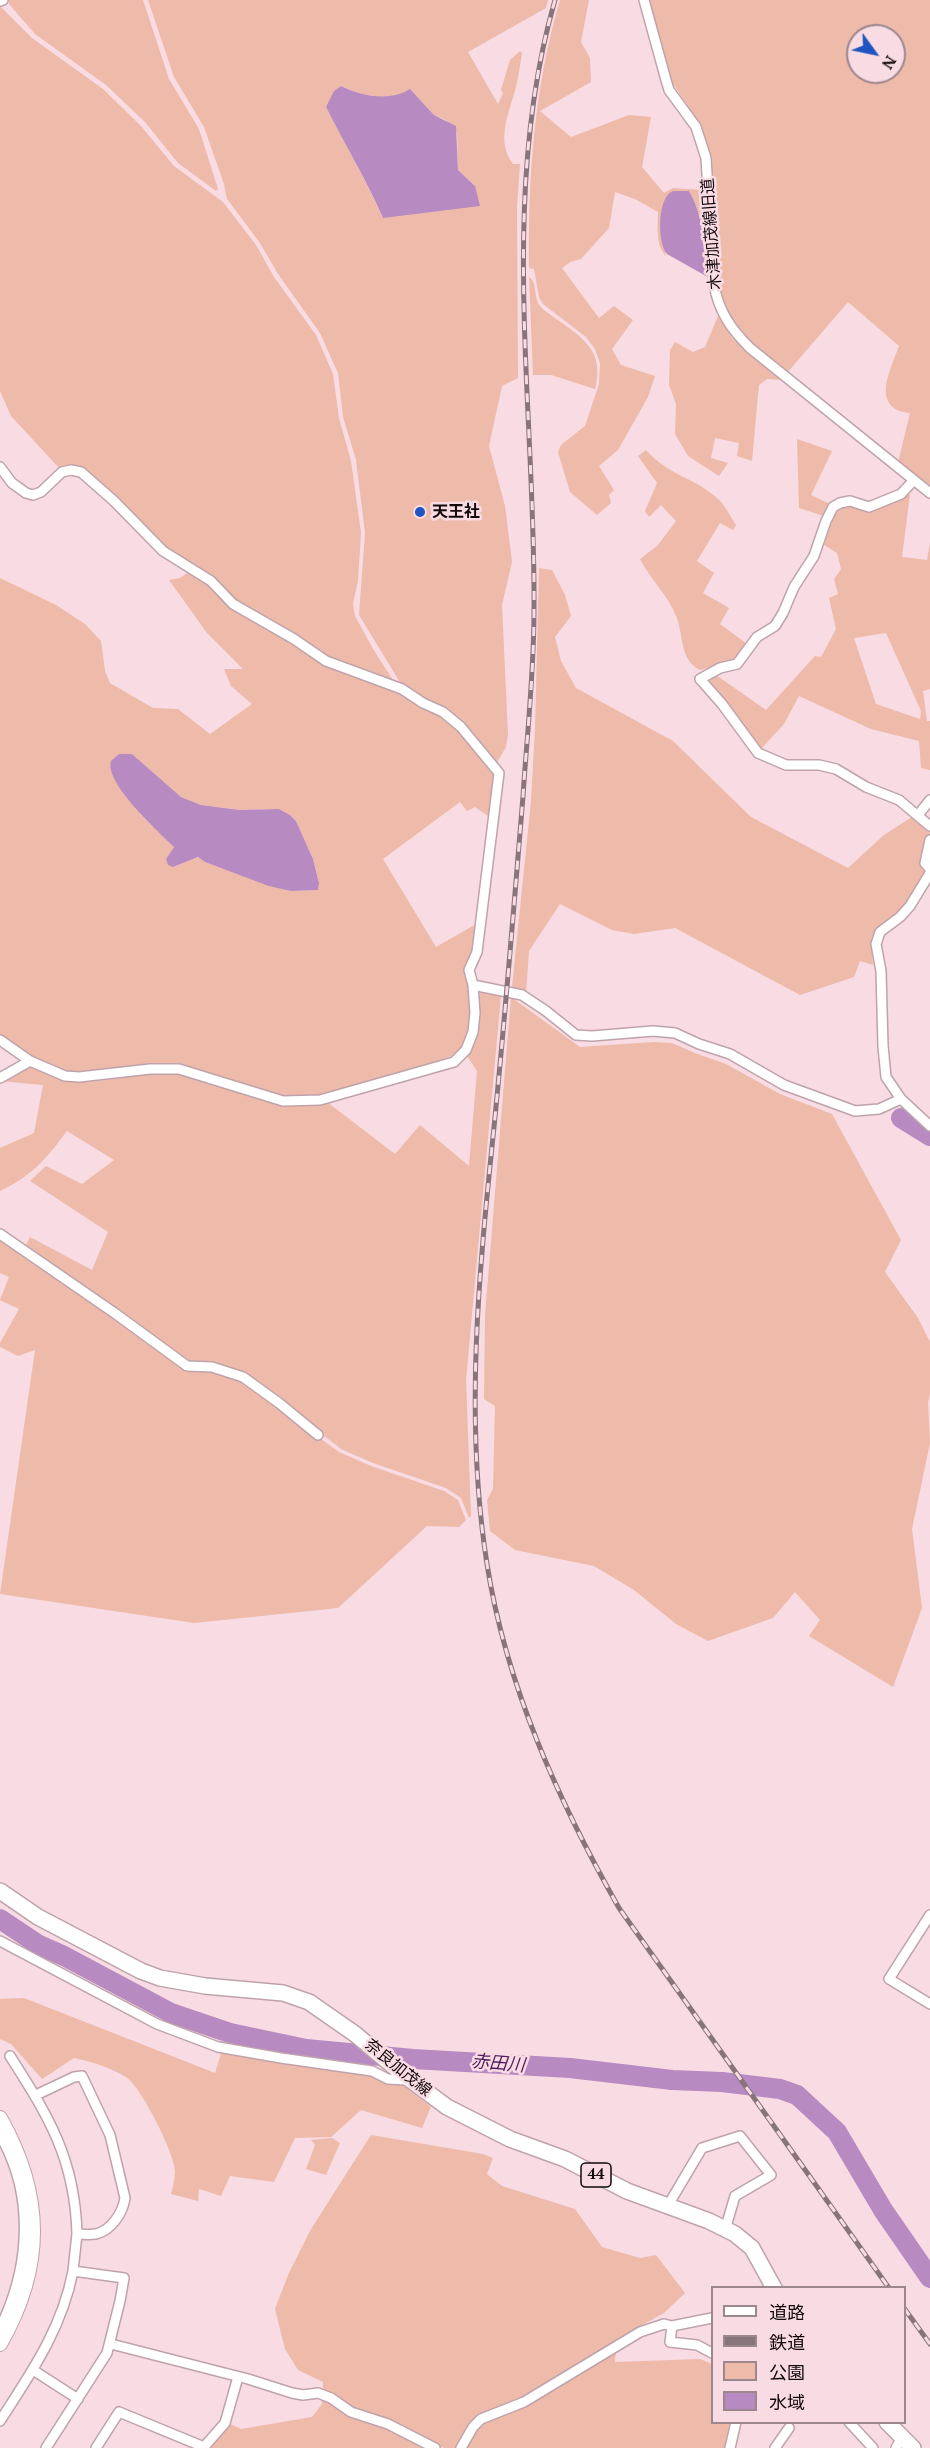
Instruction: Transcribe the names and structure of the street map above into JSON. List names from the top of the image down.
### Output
{
  "streets": {
    "main road": ["奈良加茂線", "44"],
    "street": ["木津加茂線旧道"]
  },
  "water": ["赤田川"],
  "places": ["天王社"],
  "legend": [
    "道路",
    "鉄道",
    "公園",
    "水域"
  ],
  "north": "bottom right"
}
